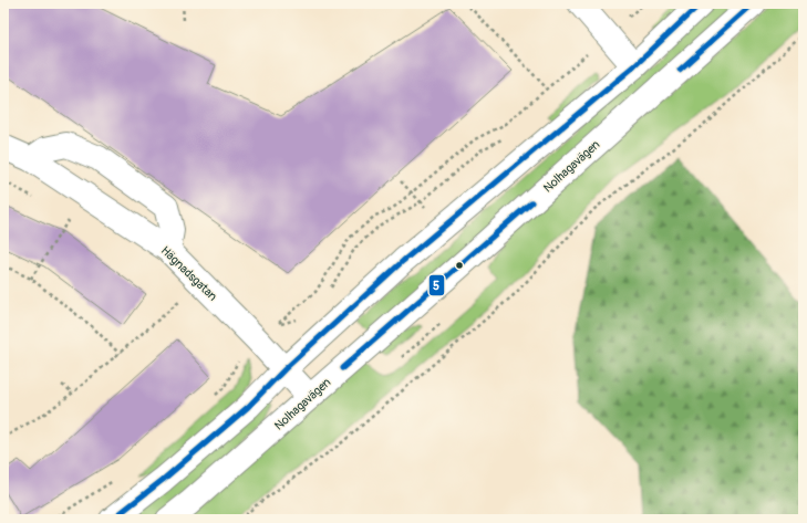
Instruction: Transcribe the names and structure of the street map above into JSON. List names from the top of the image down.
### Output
{
  "streets": {
    "street": ["Nolhagavägen", "Hägnadsgatan"]
  },
  "crossings": [
    ["Nolhagavägen", "Hägnadsgatan"]
  ],
  "lines": ["transit line 5"]
}
